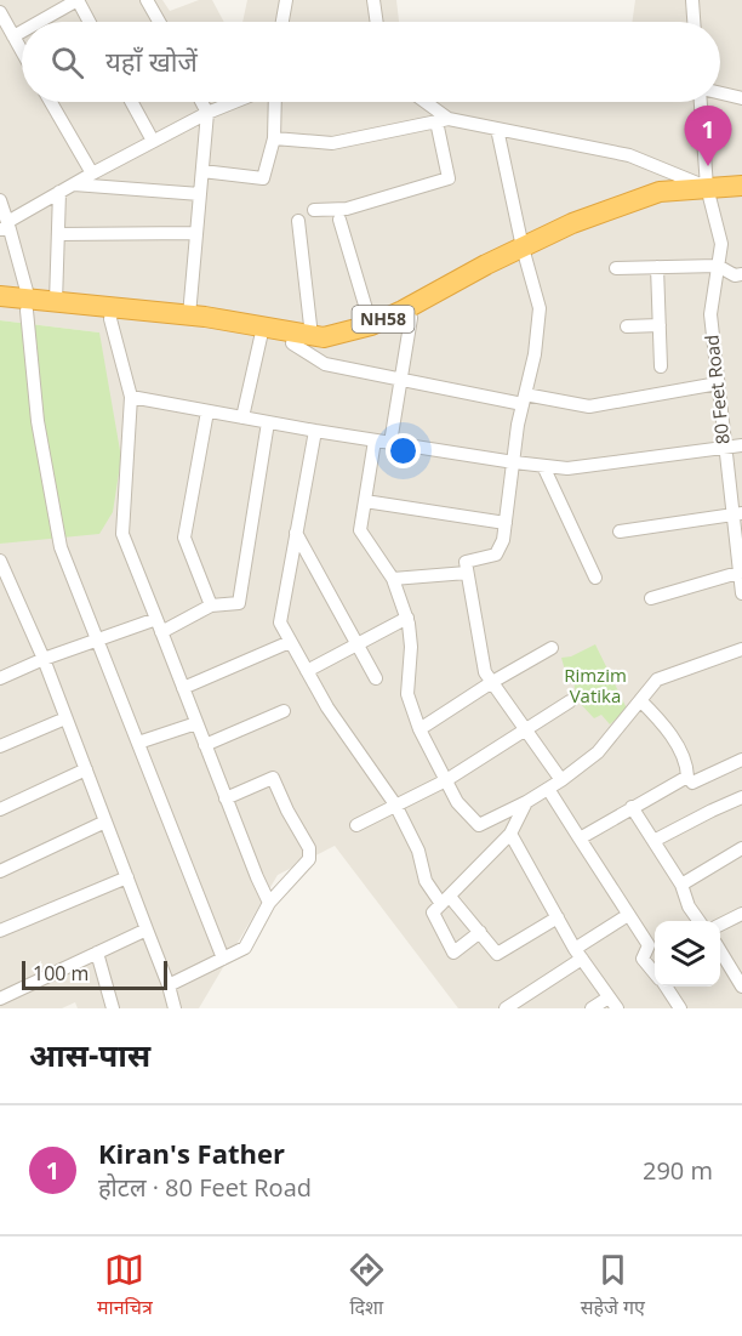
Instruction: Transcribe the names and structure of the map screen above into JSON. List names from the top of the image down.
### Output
{
  "streets": {
    "highway": ["NH58"],
    "street": ["80 Feet Road"]
  },
  "crossings": [
    ["NH58", "80 Feet Road"]
  ],
  "parks": ["Rimzim Vatika"],
  "scale_bar": "100 m",
  "page": {
    "search": "यहाँ खोजें",
    "pins": "1",
    "scale": "100 m",
    "heading": "आस-पास",
    "list": [
      {
        "mark": "1",
        "name": "Kiran's Father",
        "note": "होटल · 80 Feet Road",
        "value": "290 m"
      }
    ],
    "nav": ["मानचित्र", "दिशा", "सहेजे गए"]
  }
}
